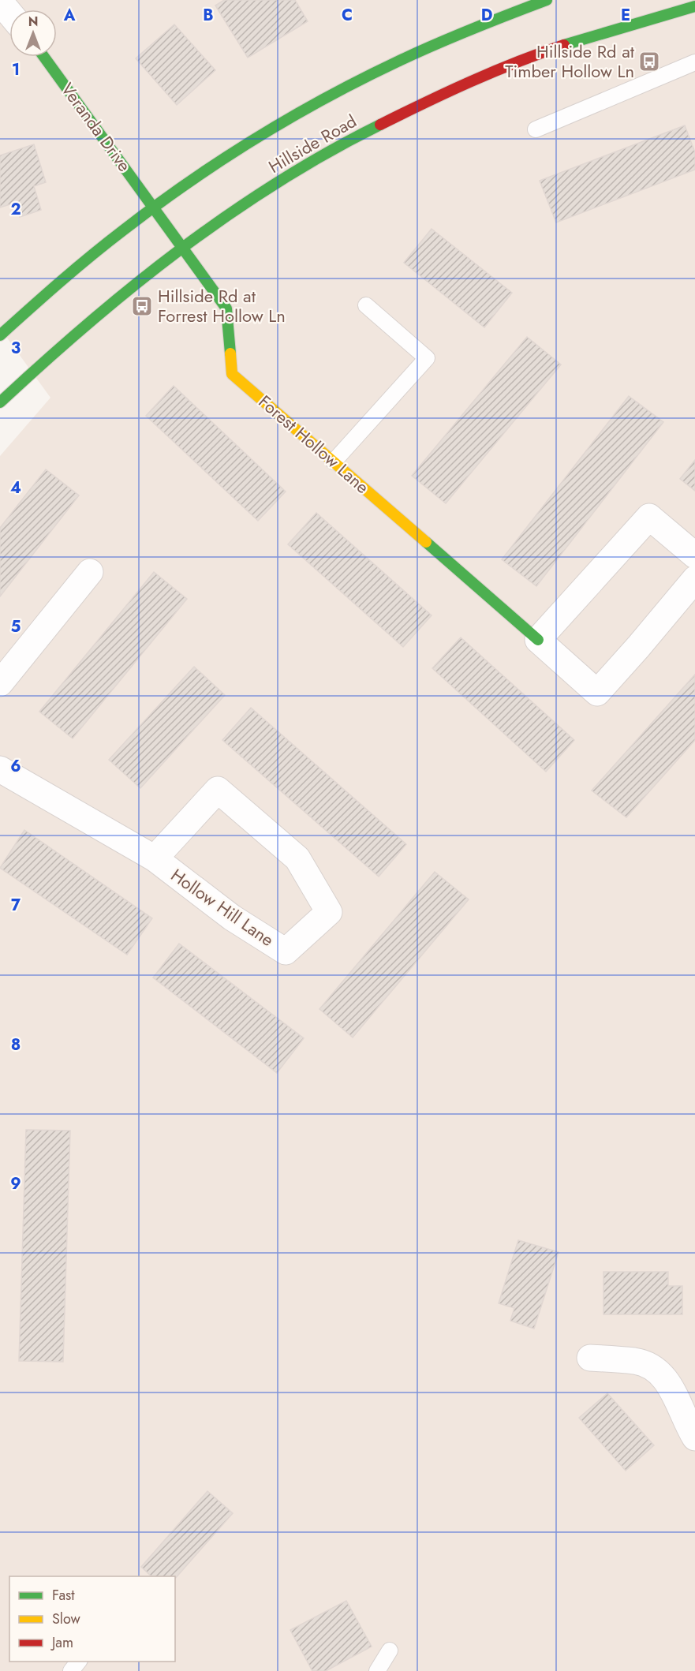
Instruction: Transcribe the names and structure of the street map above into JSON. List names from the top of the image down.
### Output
{
  "streets": {
    "street": [
      "Veranda Drive",
      "Hillside Road",
      "Forest Hollow Lane",
      "Hollow Hill Lane"
    ]
  },
  "crossings": [
    ["Veranda Drive", "Hillside Road"],
    ["Veranda Drive", "Forest Hollow Lane"],
    ["Hillside Road", "Forest Hollow Lane"]
  ],
  "places": {
    "bus stop": ["Hillside Rd at Timber Hollow Ln", "Hillside Rd at Forrest Hollow Ln"]
  },
  "legend": ["Fast", "Slow", "Jam"],
  "north": "top",
  "grid": {
    "columns": [
      "A",
      "B",
      "C",
      "D",
      "E"
    ],
    "rows": [
      "1",
      "2",
      "3",
      "4",
      "5",
      "6",
      "7",
      "8",
      "9"
    ]
  }
}
